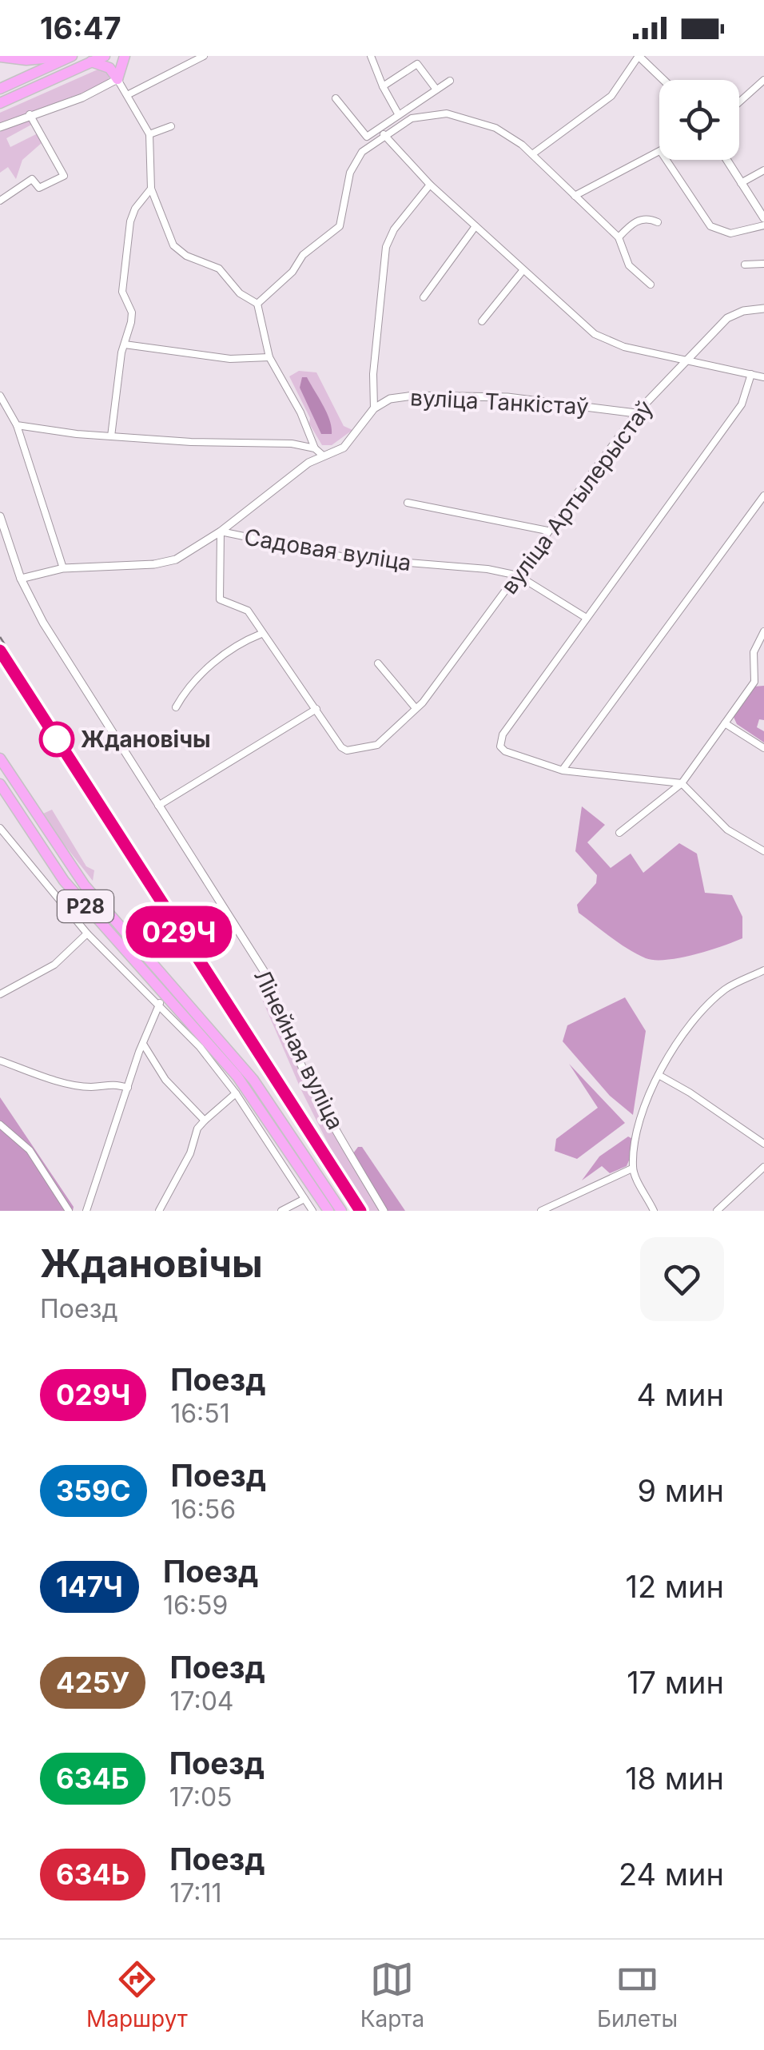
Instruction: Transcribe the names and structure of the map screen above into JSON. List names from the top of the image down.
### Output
{
  "streets": {
    "highway": ["Р28"],
    "street": [
      "вуліца Танкістаў",
      "вуліца Артылерыстаў",
      "Садовая вуліца",
      "Лінейная вуліца"
    ]
  },
  "crossings": [
    ["вуліца Танкістаў", "вуліца Артылерыстаў"],
    ["вуліца Артылерыстаў", "Садовая вуліца"],
    ["Садовая вуліца", "Лінейная вуліца"]
  ],
  "places": ["Ждановічы"],
  "page": {
    "status": "16:47",
    "on_map": "029Ч",
    "heading": ["Ждановічы", "Поезд"],
    "list": [
      {
        "mark": "029Ч",
        "name": "Поезд",
        "note": "16:51",
        "value": "4 мин"
      },
      {
        "mark": "359С",
        "name": "Поезд",
        "note": "16:56",
        "value": "9 мин"
      },
      {
        "mark": "147Ч",
        "name": "Поезд",
        "note": "16:59",
        "value": "12 мин"
      },
      {
        "mark": "425У",
        "name": "Поезд",
        "note": "17:04",
        "value": "17 мин"
      },
      {
        "mark": "634Б",
        "name": "Поезд",
        "note": "17:05",
        "value": "18 мин"
      },
      {
        "mark": "634Ь",
        "name": "Поезд",
        "note": "17:11",
        "value": "24 мин"
      }
    ],
    "tabs": ["Маршрут", "Карта", "Билеты"]
  }
}
